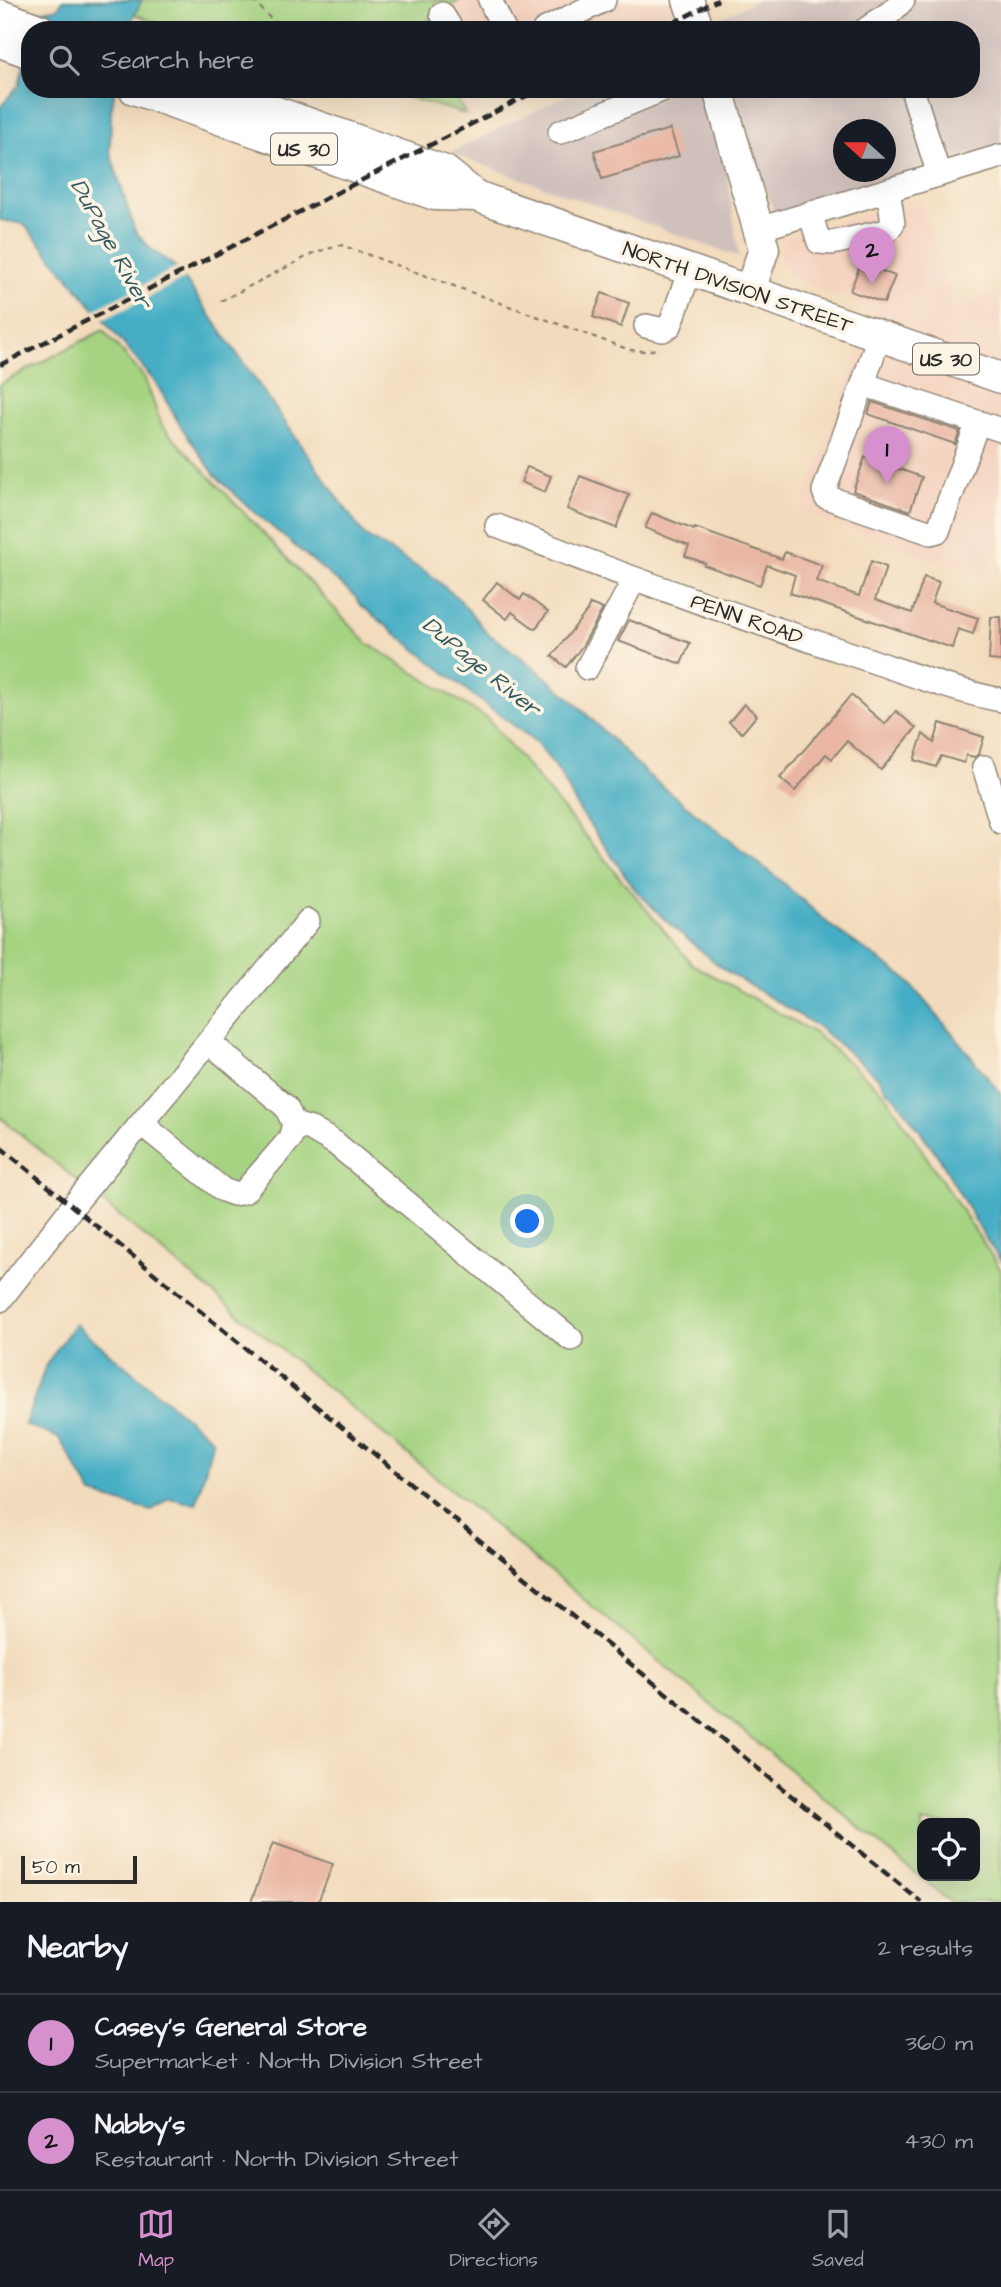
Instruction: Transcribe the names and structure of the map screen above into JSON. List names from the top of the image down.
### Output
{
  "streets": {
    "main road": ["US 30", "NORTH DIVISION STREET"],
    "street": ["PENN ROAD"]
  },
  "water": ["DuPage River"],
  "scale_bar": "50 m",
  "north": "left",
  "page": {
    "search": "Search here",
    "pins": ["2", "1"],
    "scale": "50 m",
    "heading": ["Nearby", "2 results"],
    "list": [
      {
        "mark": "1",
        "name": "Casey's General Store",
        "note": "Supermarket · North Division Street",
        "value": "360 m"
      },
      {
        "mark": "2",
        "name": "Nabby’s",
        "note": "Restaurant · North Division Street",
        "value": "430 m"
      }
    ],
    "nav": ["Map", "Directions", "Saved"]
  }
}
